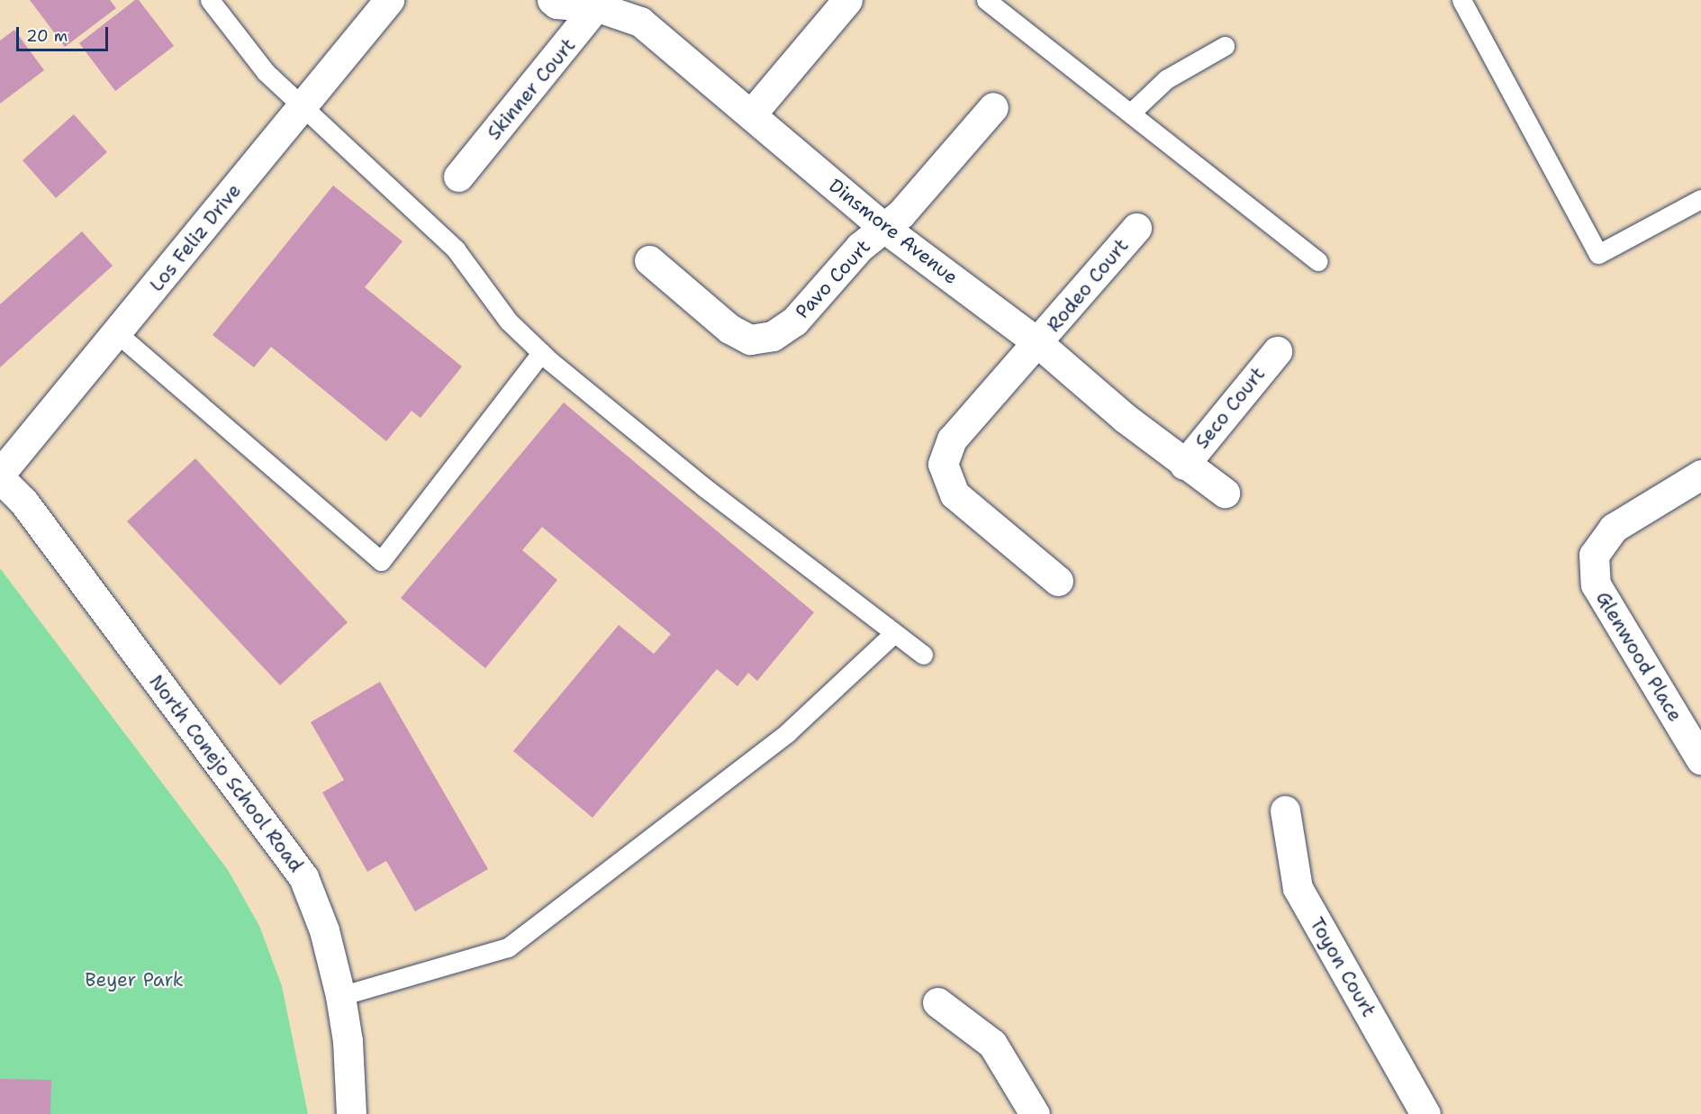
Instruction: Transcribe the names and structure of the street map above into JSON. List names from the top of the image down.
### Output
{
  "streets": {
    "street": [
      "Skinner Court",
      "Dinsmore Avenue",
      "Los Feliz Drive",
      "Pavo Court",
      "Rodeo Court",
      "Seco Court",
      "Glenwood Place",
      "North Conejo School Road",
      "Toyon Court"
    ]
  },
  "crossings": [
    ["Skinner Court", "Dinsmore Avenue"],
    ["Dinsmore Avenue", "Pavo Court"],
    ["Dinsmore Avenue", "Rodeo Court"],
    ["Dinsmore Avenue", "Seco Court"]
  ],
  "parks": ["Beyer Park"],
  "scale_bar": "20 m"
}
